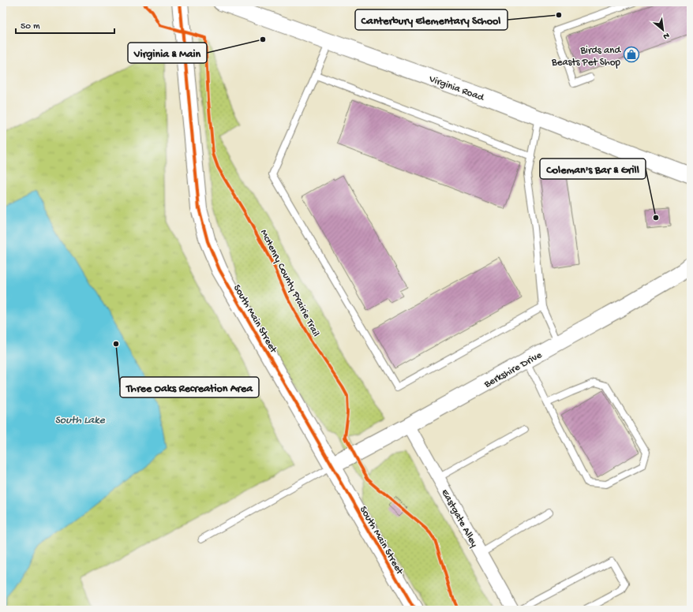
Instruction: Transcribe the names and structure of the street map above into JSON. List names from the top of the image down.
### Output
{
  "streets": {
    "street": [
      "Virginia Road",
      "South Main Street",
      "Berkshire Drive",
      "Eastgate Alley"
    ],
    "cycle path": ["McHenry County Prairie Trail"]
  },
  "crossings": [
    ["South Main Street", "Berkshire Drive"],
    ["Berkshire Drive", "Eastgate Alley"]
  ],
  "water": ["South Lake"],
  "places": {
    "other": [
      "Canterbury Elementary School",
      "Virginia & Main",
      "Coleman's Bar & Grill",
      "Three Oaks Recreation Area"
    ],
    "shop": ["Birds and Beasts Pet Shop"]
  },
  "scale_bar": "50 m",
  "north": "bottom right"
}
